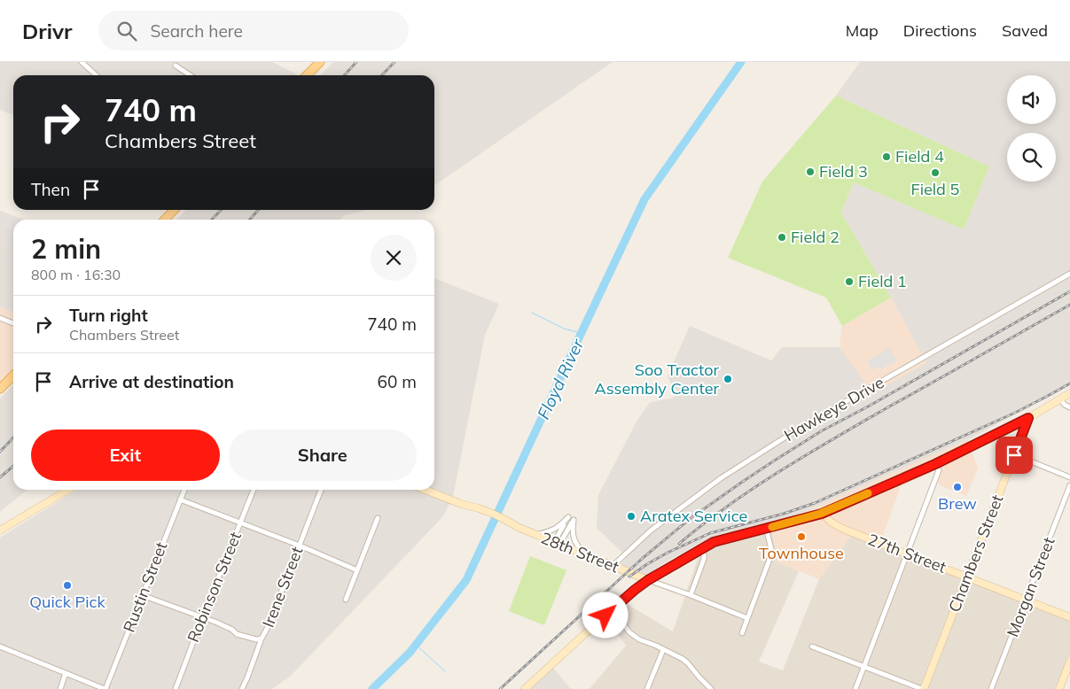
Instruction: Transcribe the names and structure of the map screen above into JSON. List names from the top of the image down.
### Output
{
  "streets": {
    "main road": ["28th Street", "27th Street", "Chambers Street"],
    "street": [
      "Hawkeye Drive",
      "Rustin Street",
      "Robinson Street",
      "Irene Street",
      "Morgan Street"
    ]
  },
  "crossings": [
    ["Hawkeye Drive", "28th Street"],
    ["27th Street", "Chambers Street"],
    ["27th Street", "Morgan Street"]
  ],
  "water": ["Floyd River"],
  "places": [
    "Field 4",
    "Field 3",
    "Field 5",
    "Field 2",
    "Field 1",
    "Soo Tractor Assembly Center",
    "Brew",
    "Aratex Service",
    "Townhouse",
    "Quick Pick"
  ],
  "page": {
    "header": "Drivr",
    "search": "Search here",
    "nav": ["Map", "Directions", "Saved"],
    "turn": ["740 m", "Chambers Street"],
    "then": "Then",
    "heading": ["2 min", "800 m · 16:30"],
    "list": [
      {
        "name": "Turn right",
        "note": "Chambers Street",
        "value": "740 m"
      },
      {
        "name": "Arrive at destination",
        "value": "60 m"
      }
    ],
    "buttons": ["Exit", "Share"]
  }
}
